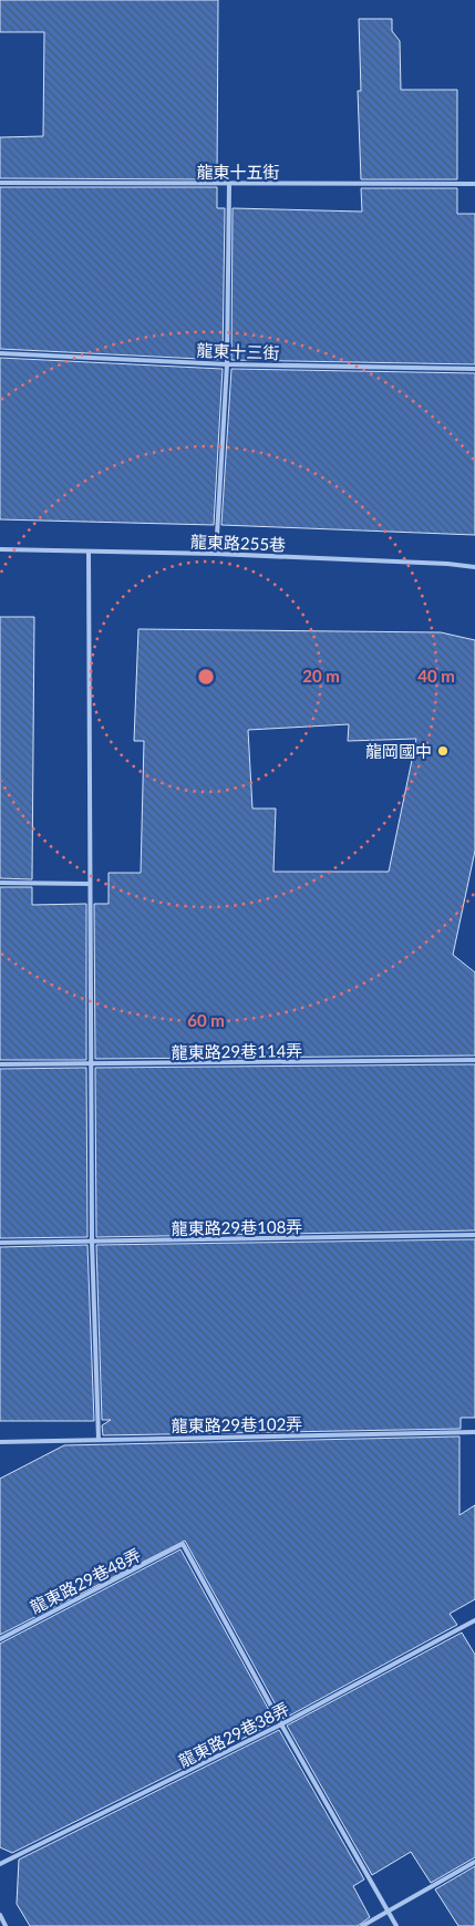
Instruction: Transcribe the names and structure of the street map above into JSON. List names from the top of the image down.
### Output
{
  "streets": {
    "lane": [
      "龍東十五街",
      "龍東十三街",
      "龍東路255巷",
      "龍東路29巷114弄",
      "龍東路29巷108弄",
      "龍東路29巷102弄",
      "龍東路29巷48弄",
      "龍東路29巷38弄"
    ]
  },
  "crossings": [
    ["龍東路29巷48弄", "龍東路29巷38弄"]
  ],
  "places": ["龍岡國中"],
  "rings": ["20 m", "40 m", "60 m"]
}
